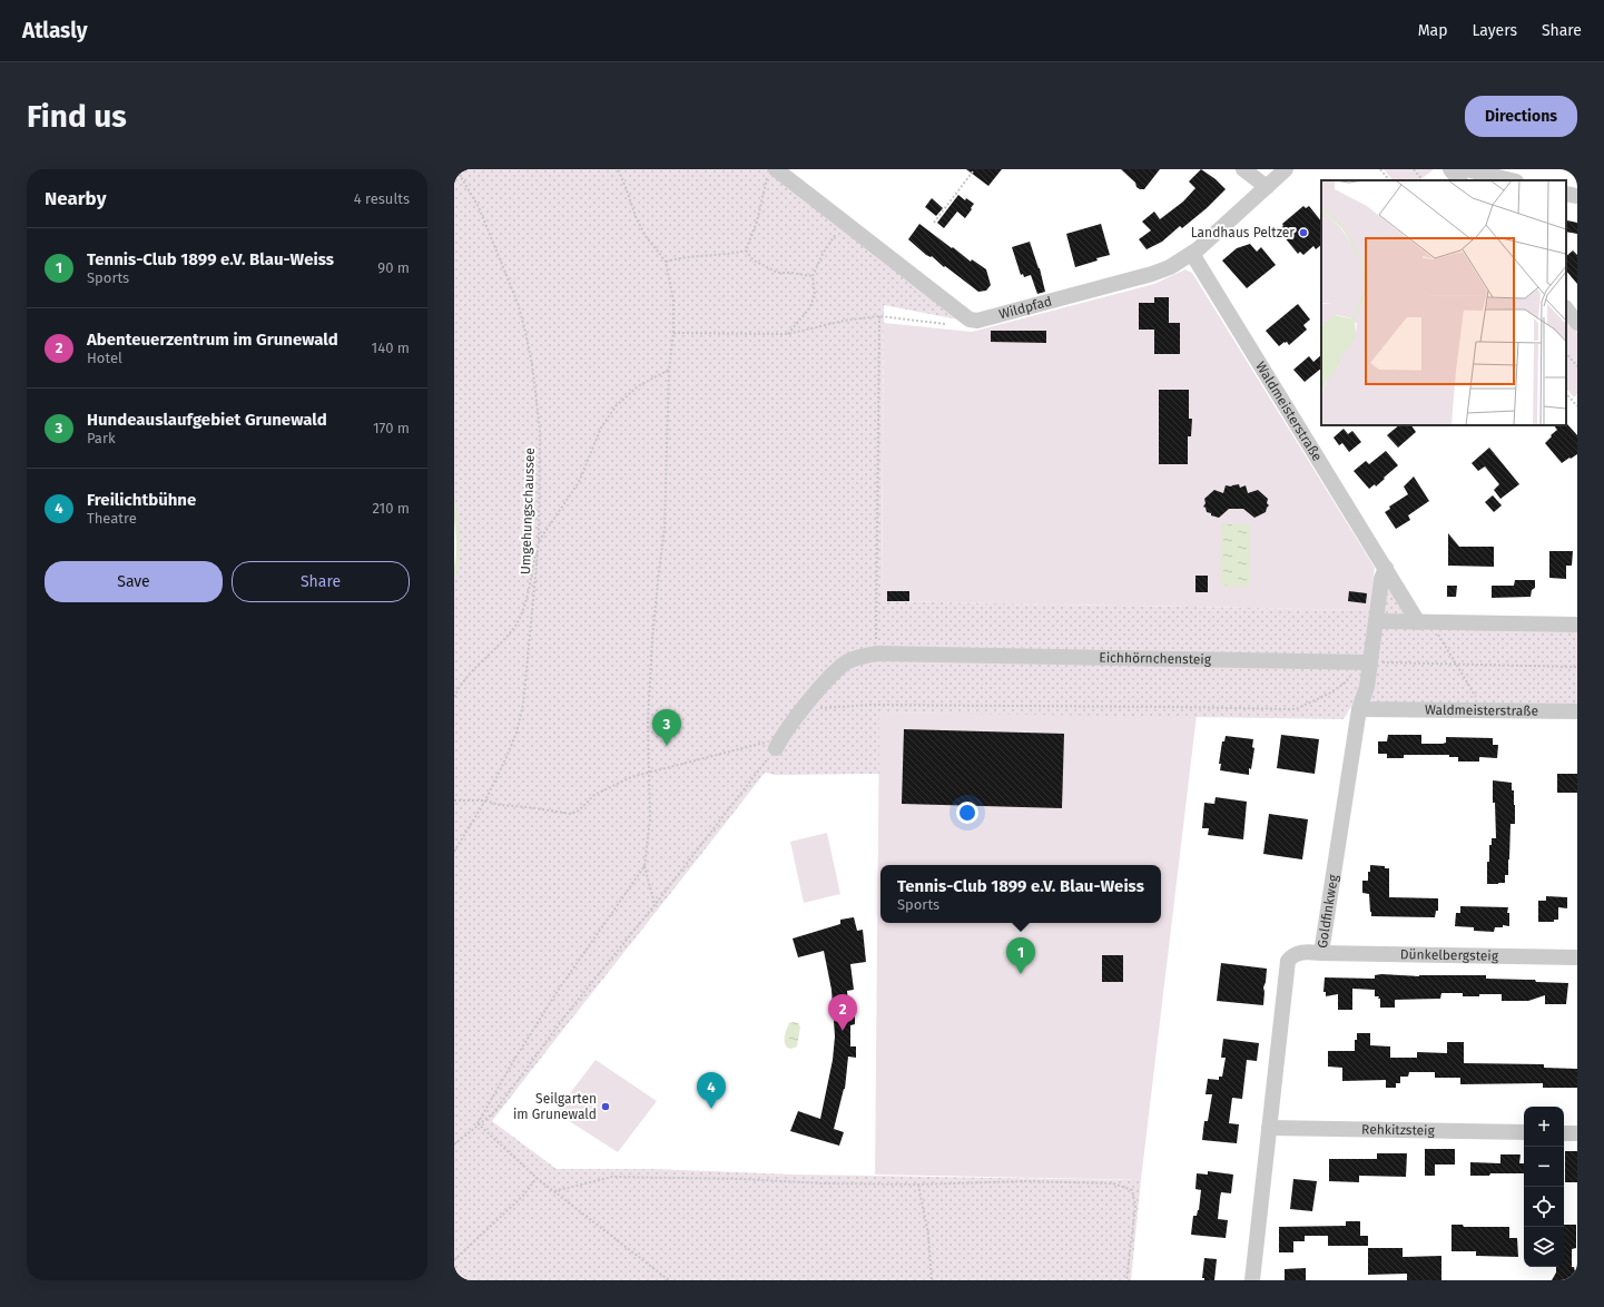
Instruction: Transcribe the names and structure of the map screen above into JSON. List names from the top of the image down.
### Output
{
  "streets": {
    "street": [
      "Wildpfad",
      "Waldmeisterstraße",
      "Eichhörnchensteig",
      "Goldfinkweg",
      "Dünkelbergsteig",
      "Rehkitzsteig"
    ],
    "path": ["Umgehungschaussee"]
  },
  "crossings": [
    ["Wildpfad", "Waldmeisterstraße"],
    ["Waldmeisterstraße", "Goldfinkweg"],
    ["Eichhörnchensteig", "Goldfinkweg"],
    ["Goldfinkweg", "Dünkelbergsteig"],
    ["Goldfinkweg", "Rehkitzsteig"]
  ],
  "places": ["Landhaus Peltzer", "Seilgarten im Grunewald"],
  "page": {
    "header": "Atlasly",
    "nav": ["Map", "Layers", "Share"],
    "buttons": [
      "Directions",
      ["Save", "Share"]
    ],
    "title": "Find us",
    "heading": ["Nearby", "4 results"],
    "list": [
      {
        "mark": "1",
        "name": "Tennis-Club 1899 e.V. Blau-Weiss",
        "note": "Sports",
        "value": "90 m"
      },
      {
        "mark": "2",
        "name": "Abenteuerzentrum im Grunewald",
        "note": "Hotel",
        "value": "140 m"
      },
      {
        "mark": "3",
        "name": "Hundeauslaufgebiet Grunewald",
        "note": "Park",
        "value": "170 m"
      },
      {
        "mark": "4",
        "name": "Freilichtbühne",
        "note": "Theatre",
        "value": "210 m"
      }
    ],
    "pins": [
      "3",
      "1",
      "2",
      "4"
    ],
    "popup": ["Tennis-Club 1899 e.V. Blau-Weiss", "Sports"],
    "map_buttons": ["+", "−"]
  }
}
